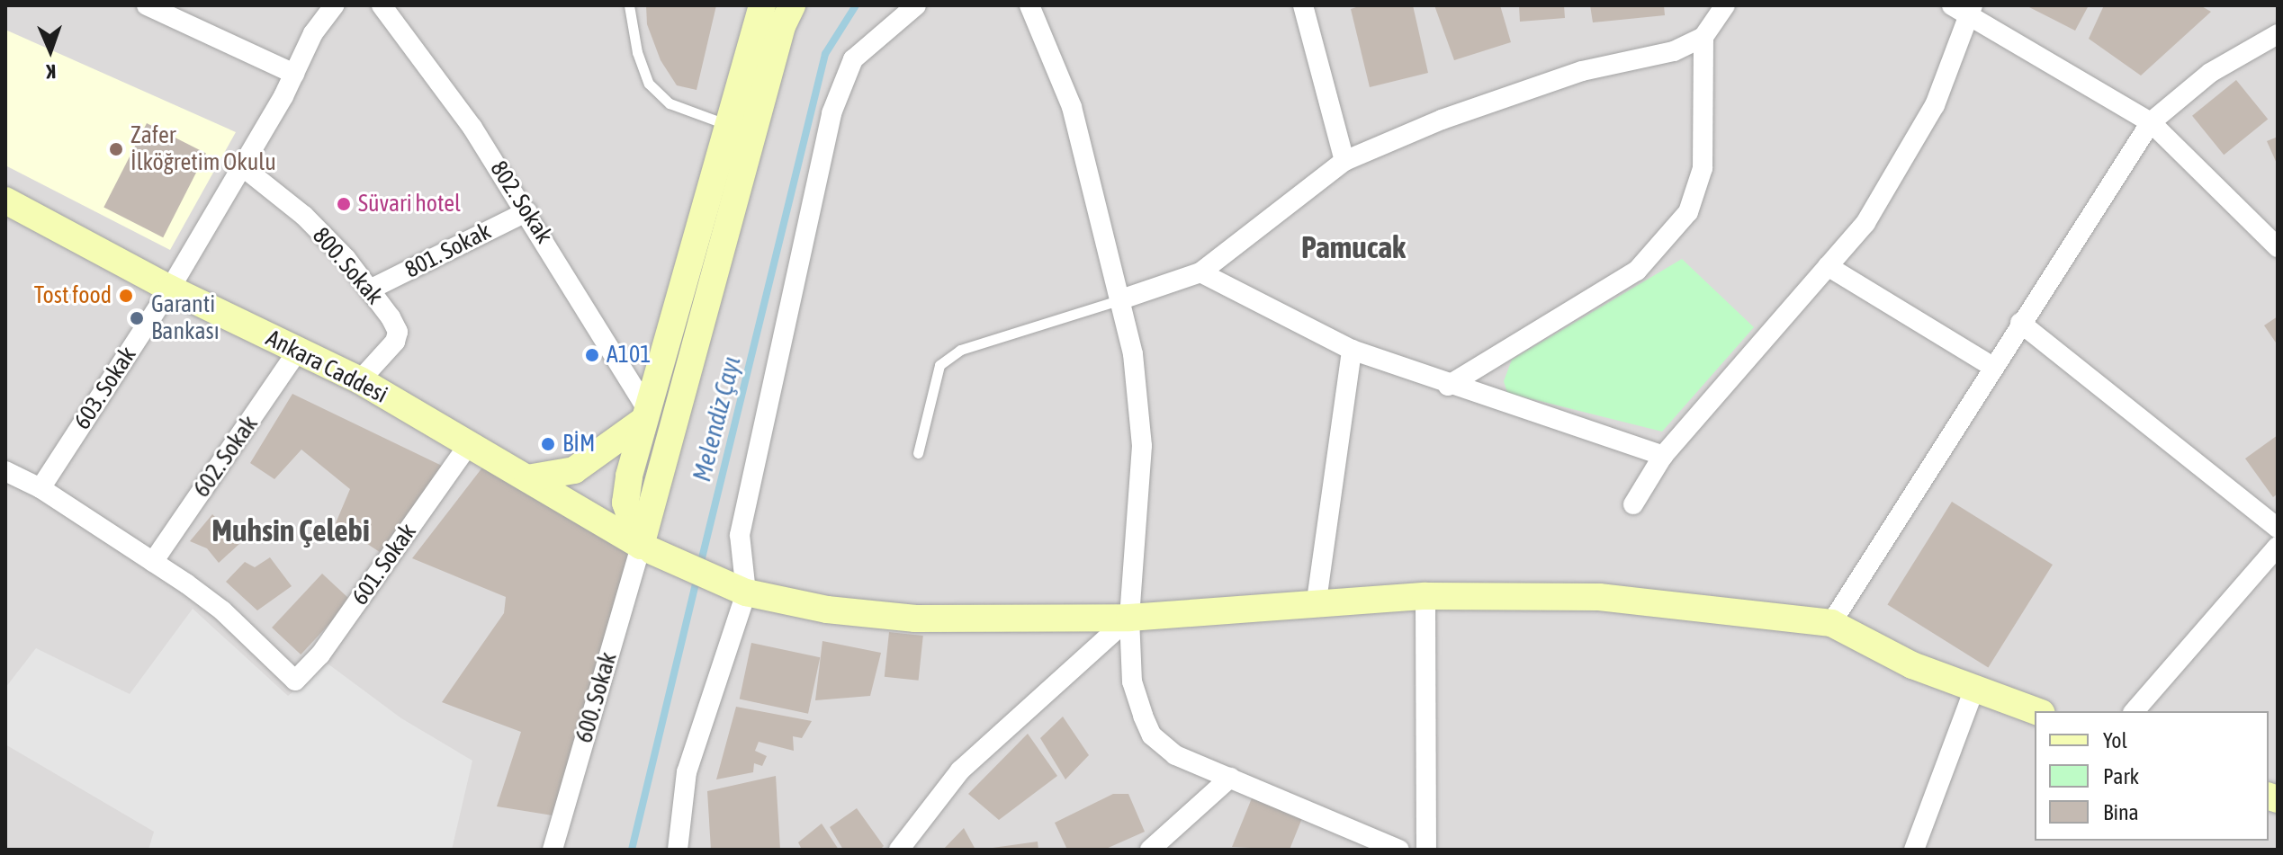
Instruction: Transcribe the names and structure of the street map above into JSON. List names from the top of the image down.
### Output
{
  "streets": {
    "main road": ["Ankara Caddesi"],
    "street": [
      "802. Sokak",
      "801. Sokak",
      "800. Sokak",
      "603. Sokak",
      "602. Sokak",
      "601. Sokak",
      "600. Sokak"
    ]
  },
  "crossings": [
    ["802. Sokak", "801. Sokak"],
    ["801. Sokak", "800. Sokak"],
    ["800. Sokak", "Ankara Caddesi"],
    ["800. Sokak", "603. Sokak"],
    ["Ankara Caddesi", "603. Sokak"],
    ["Ankara Caddesi", "602. Sokak"],
    ["Ankara Caddesi", "601. Sokak"],
    ["Ankara Caddesi", "600. Sokak"],
    ["602. Sokak", "601. Sokak"]
  ],
  "districts": ["Pamucak", "Muhsin Çelebi"],
  "water": ["Melendiz Çayı"],
  "places": [
    "Zafer İlköğretim Okulu",
    "Süvari hotel",
    "Tost food",
    "Garanti Bankası",
    "A101",
    "BİM"
  ],
  "legend": ["Yol", "Park", "Bina"],
  "north": "bottom"
}
